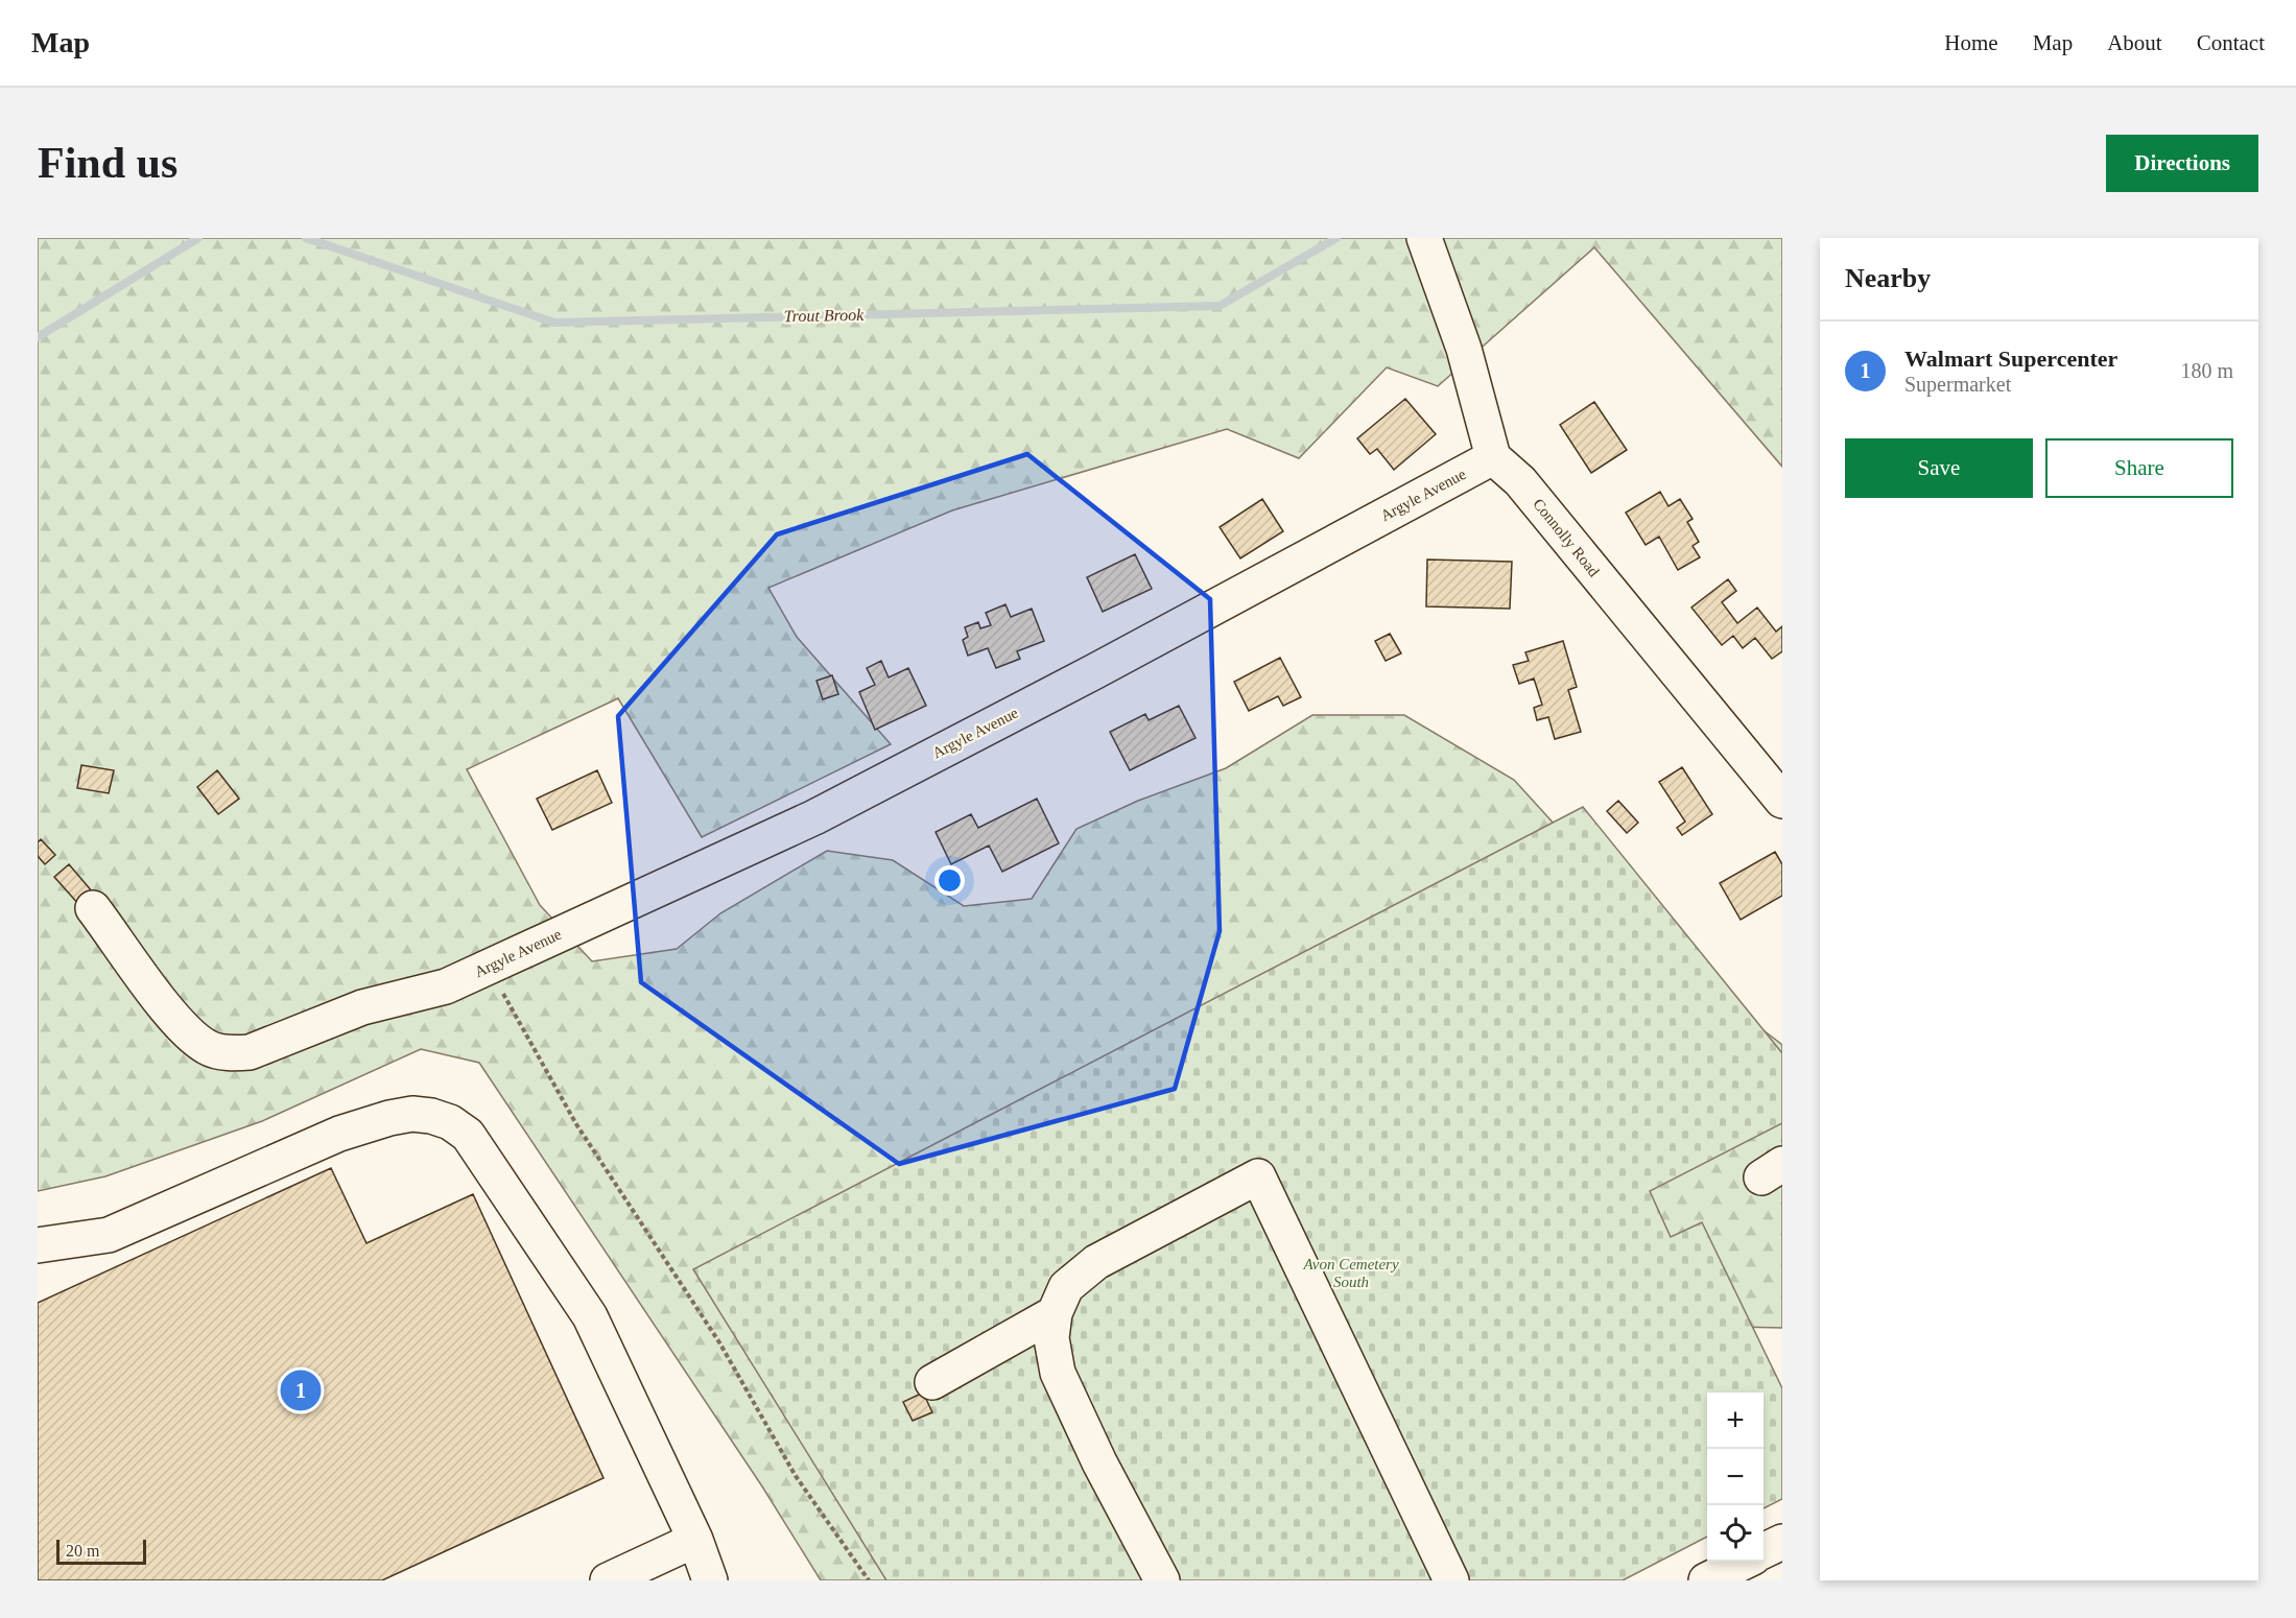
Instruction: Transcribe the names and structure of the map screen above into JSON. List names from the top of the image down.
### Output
{
  "streets": {
    "street": ["Argyle Avenue", "Connolly Road"]
  },
  "crossings": [
    ["Argyle Avenue", "Connolly Road"]
  ],
  "water": ["Trout Brook"],
  "parks": ["Avon Cemetery South"],
  "scale_bar": "20 m",
  "page": {
    "header": "Map",
    "nav": [
      "Home",
      "Map",
      "About",
      "Contact"
    ],
    "buttons": [
      "Directions",
      ["Save", "Share"]
    ],
    "title": "Find us",
    "heading": "Nearby",
    "list": [
      {
        "mark": "1",
        "name": "Walmart Supercenter",
        "note": "Supermarket",
        "value": "180 m"
      }
    ],
    "pins": "1",
    "map_buttons": ["+", "−"],
    "scale": "20 m"
  }
}
